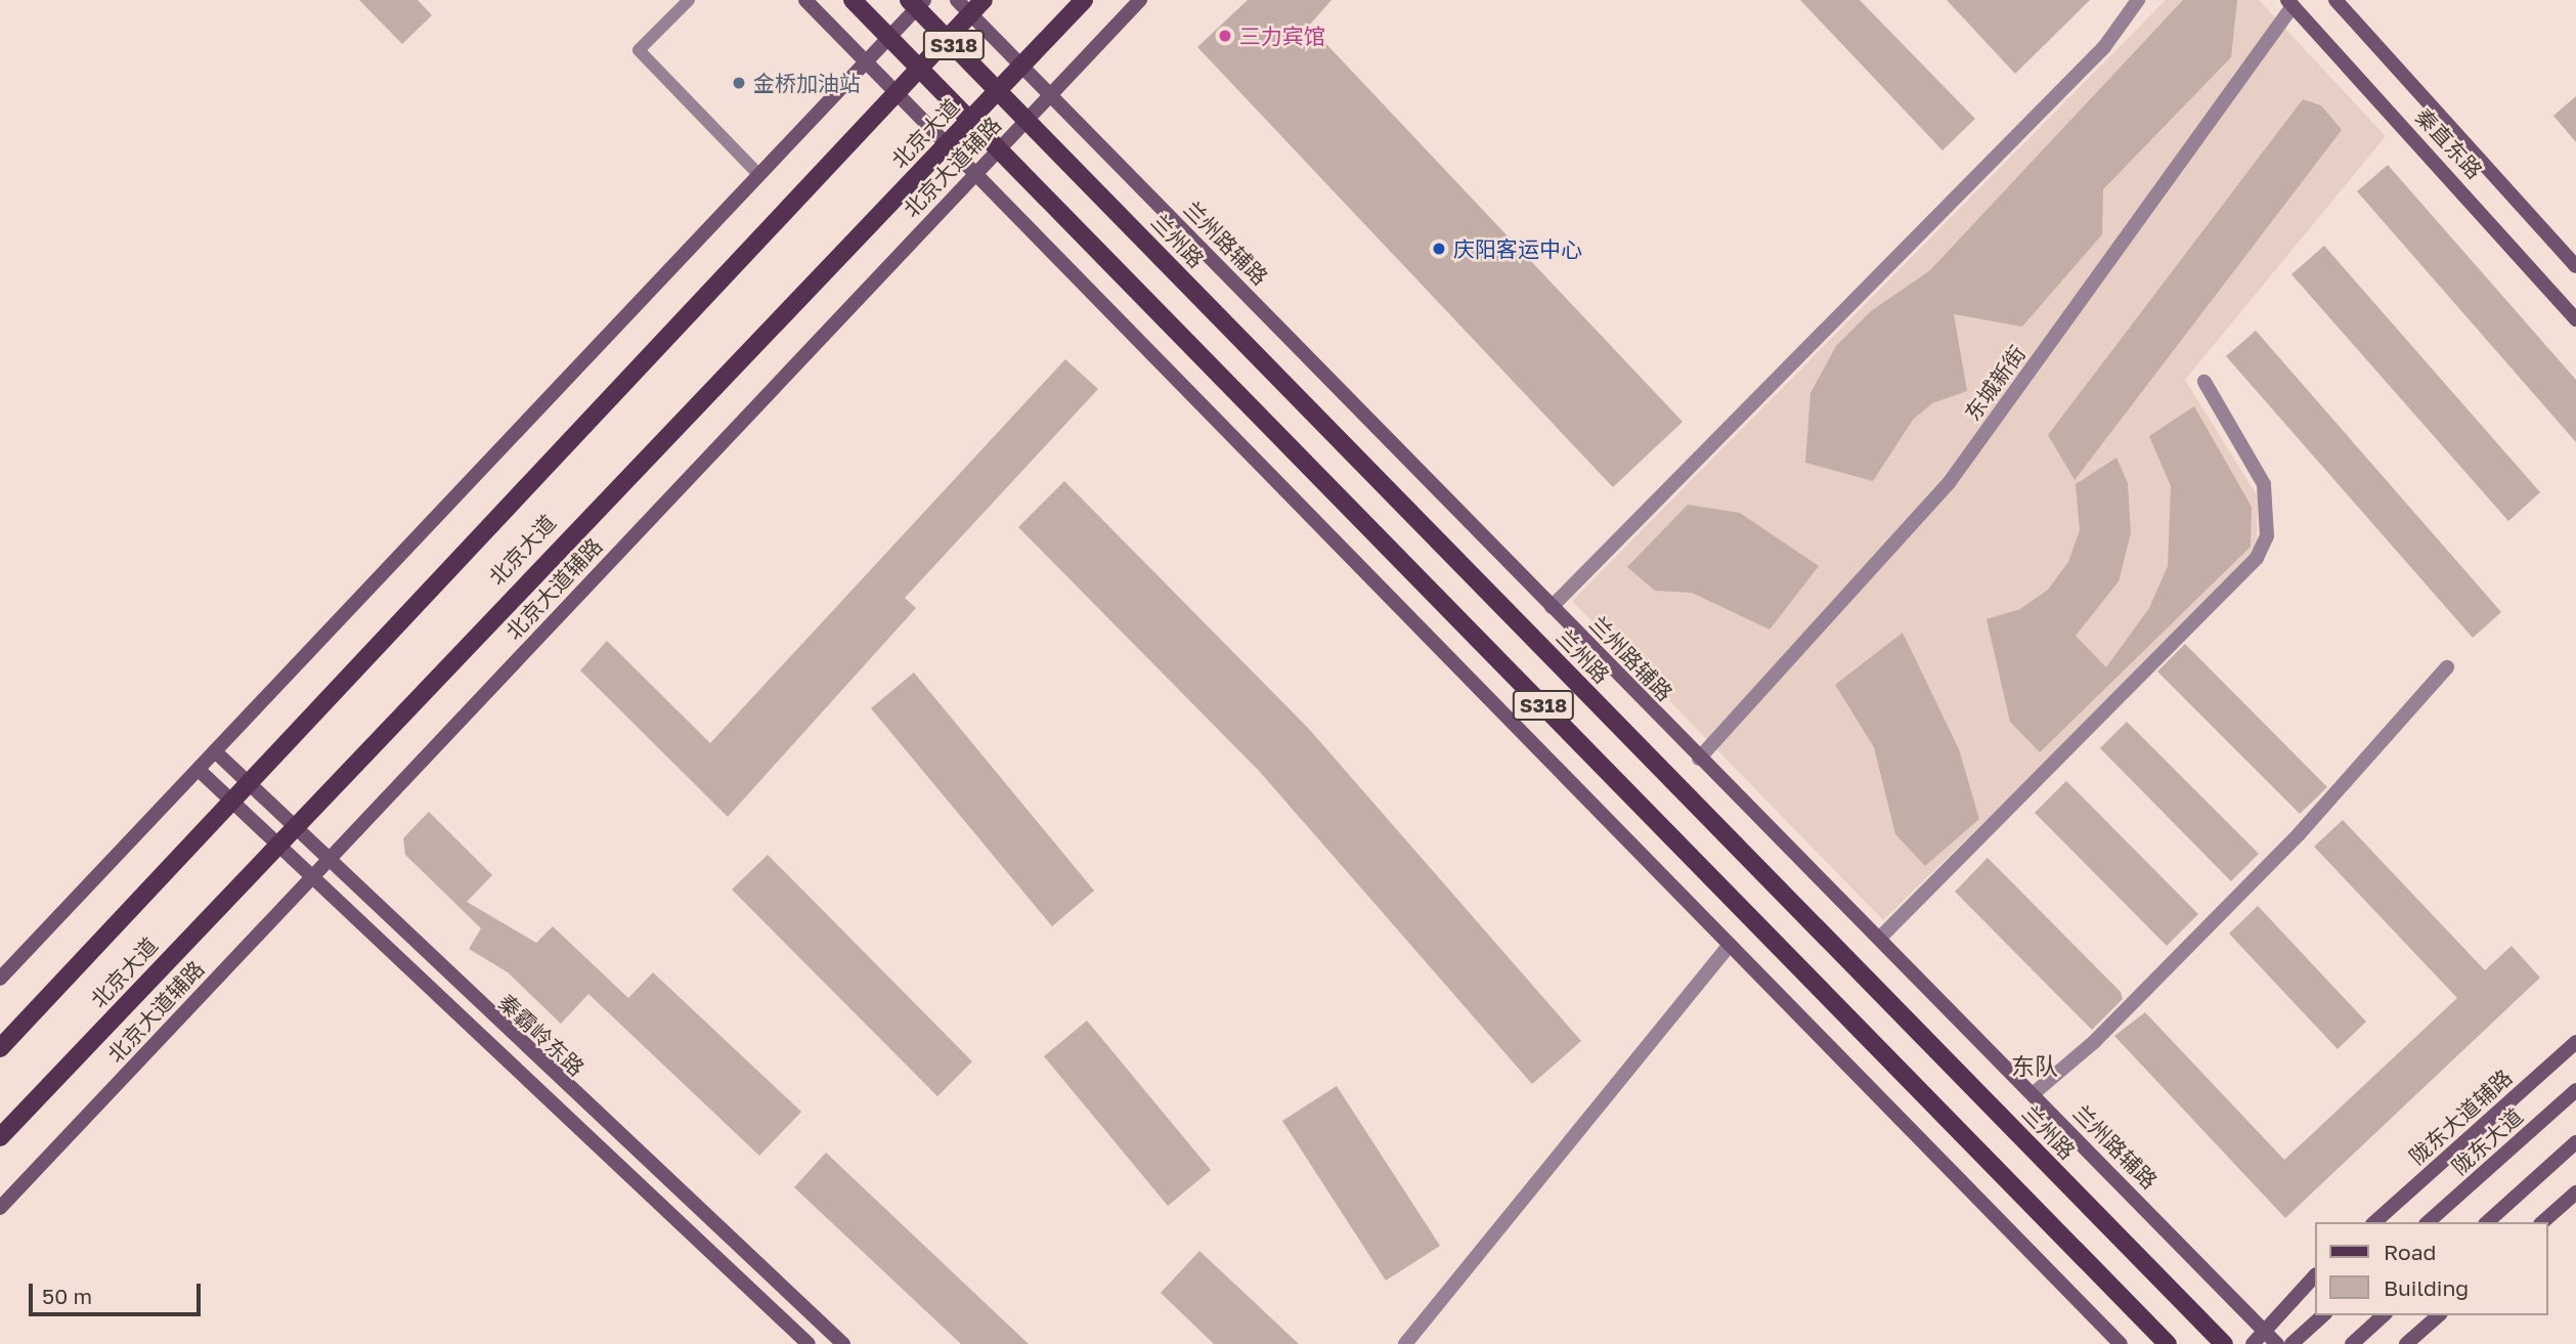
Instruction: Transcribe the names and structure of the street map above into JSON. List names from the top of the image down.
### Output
{
  "streets": {
    "main road": ["S318", "北京大道", "兰州路"],
    "street": [
      "秦直东路",
      "北京大道辅路",
      "兰州路辅路",
      "东城新街",
      "秦霸岭东路",
      "陇东大道辅路",
      "陇东大道"
    ]
  },
  "crossings": [
    ["S318", "北京大道"],
    ["S318", "北京大道辅路"],
    ["北京大道", "兰州路"],
    ["北京大道", "兰州路辅路"],
    ["北京大道", "秦霸岭东路"],
    ["秦直东路", "东城新街"],
    ["北京大道辅路", "兰州路"],
    ["北京大道辅路", "兰州路辅路"],
    ["北京大道辅路", "秦霸岭东路"],
    ["兰州路辅路", "东城新街"]
  ],
  "districts": ["东队"],
  "places": ["三力宾馆", "金桥加油站", "庆阳客运中心"],
  "legend": ["Road", "Building"],
  "scale_bar": "50 m"
}
